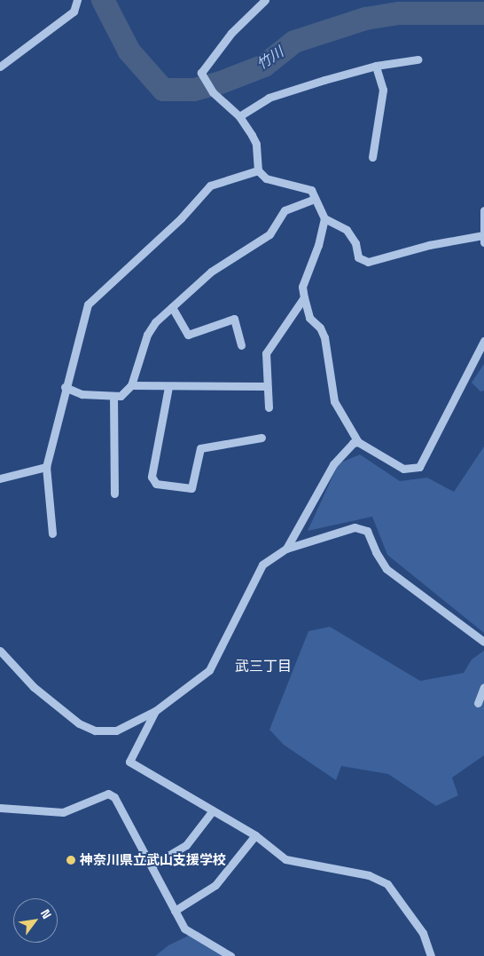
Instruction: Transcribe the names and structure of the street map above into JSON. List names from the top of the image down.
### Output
{
  "districts": ["武三丁目"],
  "water": ["竹川"],
  "places": ["神奈川県立武山支援学校"],
  "north": "top right"
}
